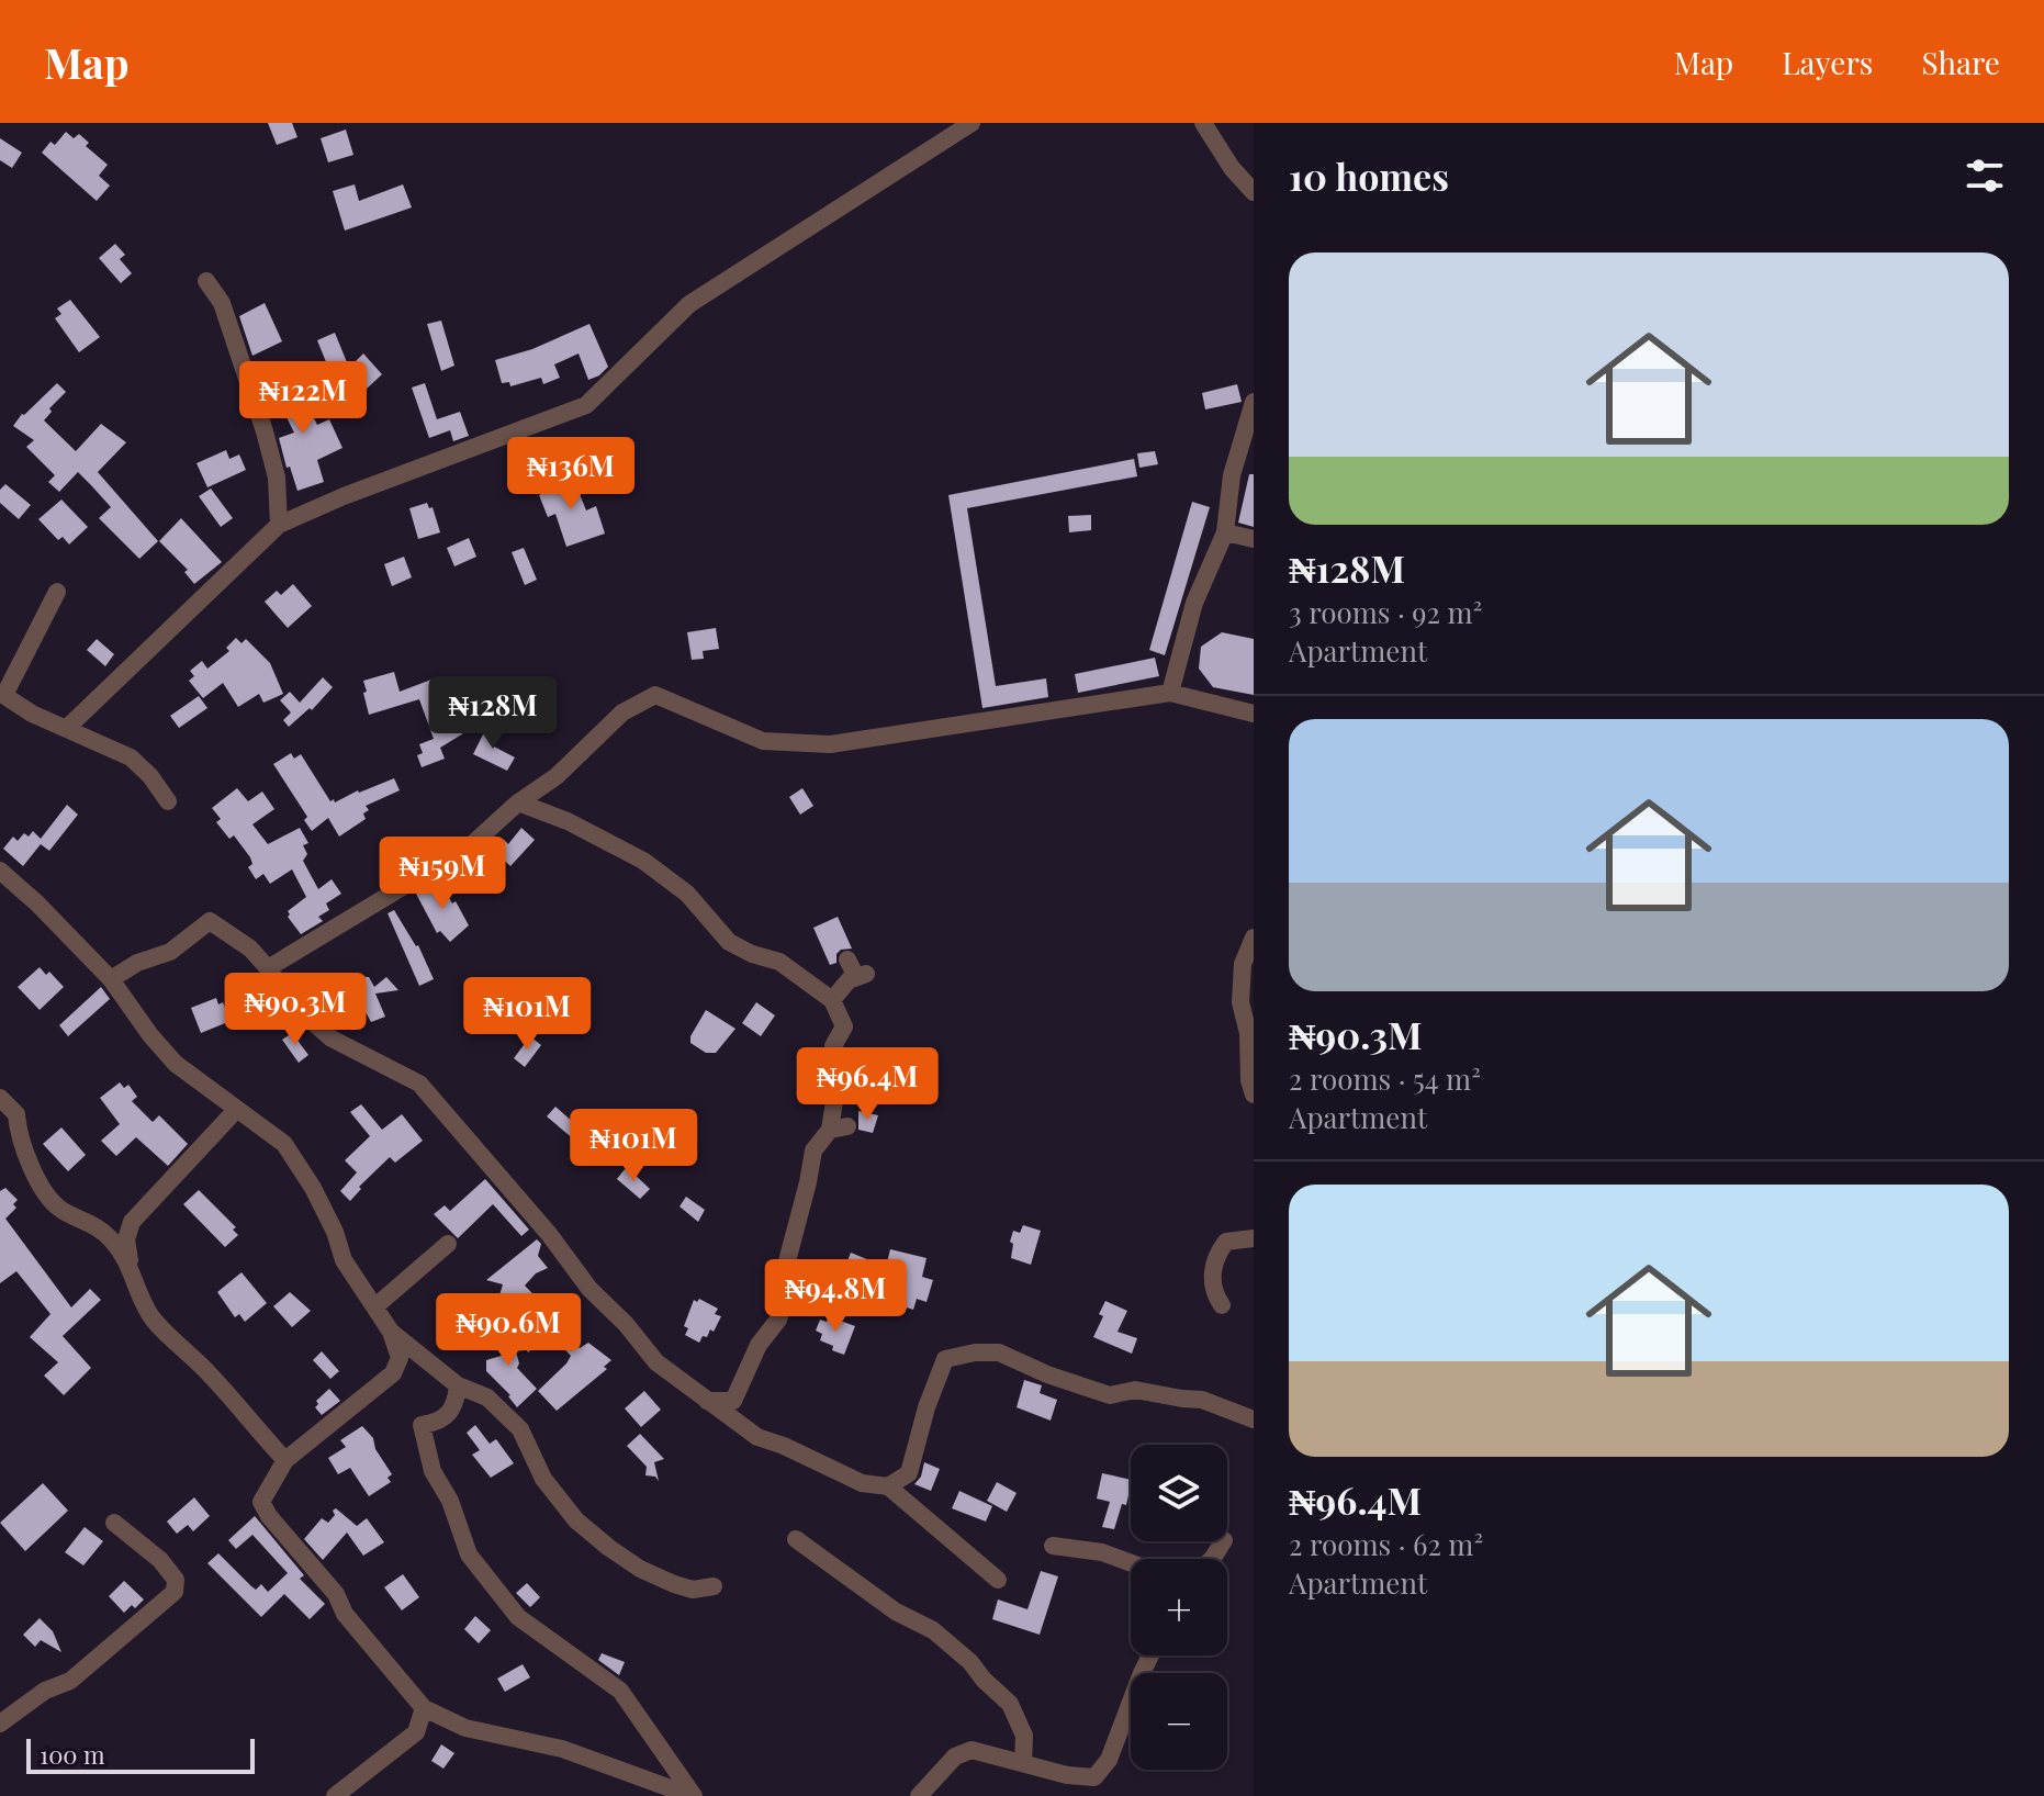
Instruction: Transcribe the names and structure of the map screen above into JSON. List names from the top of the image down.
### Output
{
  "scale_bar": "100 m",
  "page": {
    "header": "Map",
    "nav": ["Map", "Layers", "Share"],
    "heading": "10 homes",
    "list": [
      {
        "name": "₦128M",
        "note": "3 rooms · 92 m² · Apartment"
      },
      {
        "name": "₦90.3M",
        "note": "2 rooms · 54 m² · Apartment"
      },
      {
        "name": "₦96.4M",
        "note": "2 rooms · 62 m² · Apartment"
      }
    ],
    "price": [
      "₦122M",
      "₦136M",
      "₦128M",
      "₦159M",
      "₦90.3M",
      "₦101M",
      "₦96.4M",
      "₦101M",
      "₦94.8M",
      "₦90.6M"
    ],
    "map_buttons": ["+", "−"],
    "scale": "100 m"
  }
}
